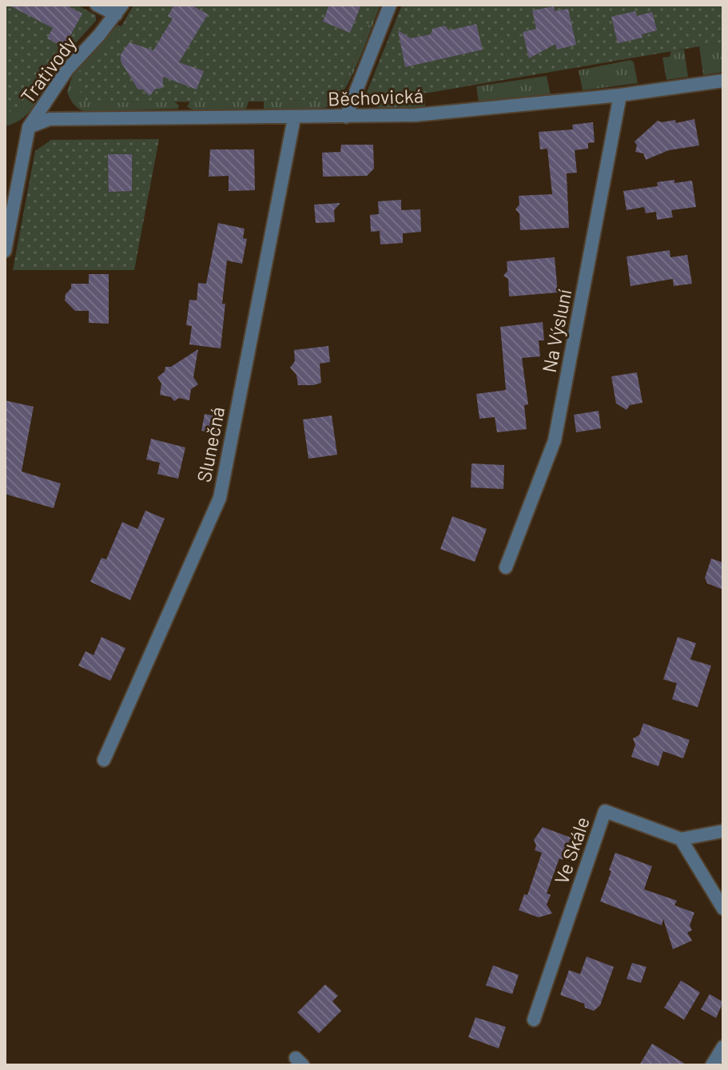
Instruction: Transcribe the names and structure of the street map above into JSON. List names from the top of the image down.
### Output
{
  "streets": {
    "street": [
      "Trativody",
      "Běchovická",
      "Na Výsluní",
      "Slunečná",
      "Ve Skále"
    ]
  },
  "crossings": [
    ["Trativody", "Běchovická"],
    ["Běchovická", "Na Výsluní"],
    ["Běchovická", "Slunečná"]
  ]
}
